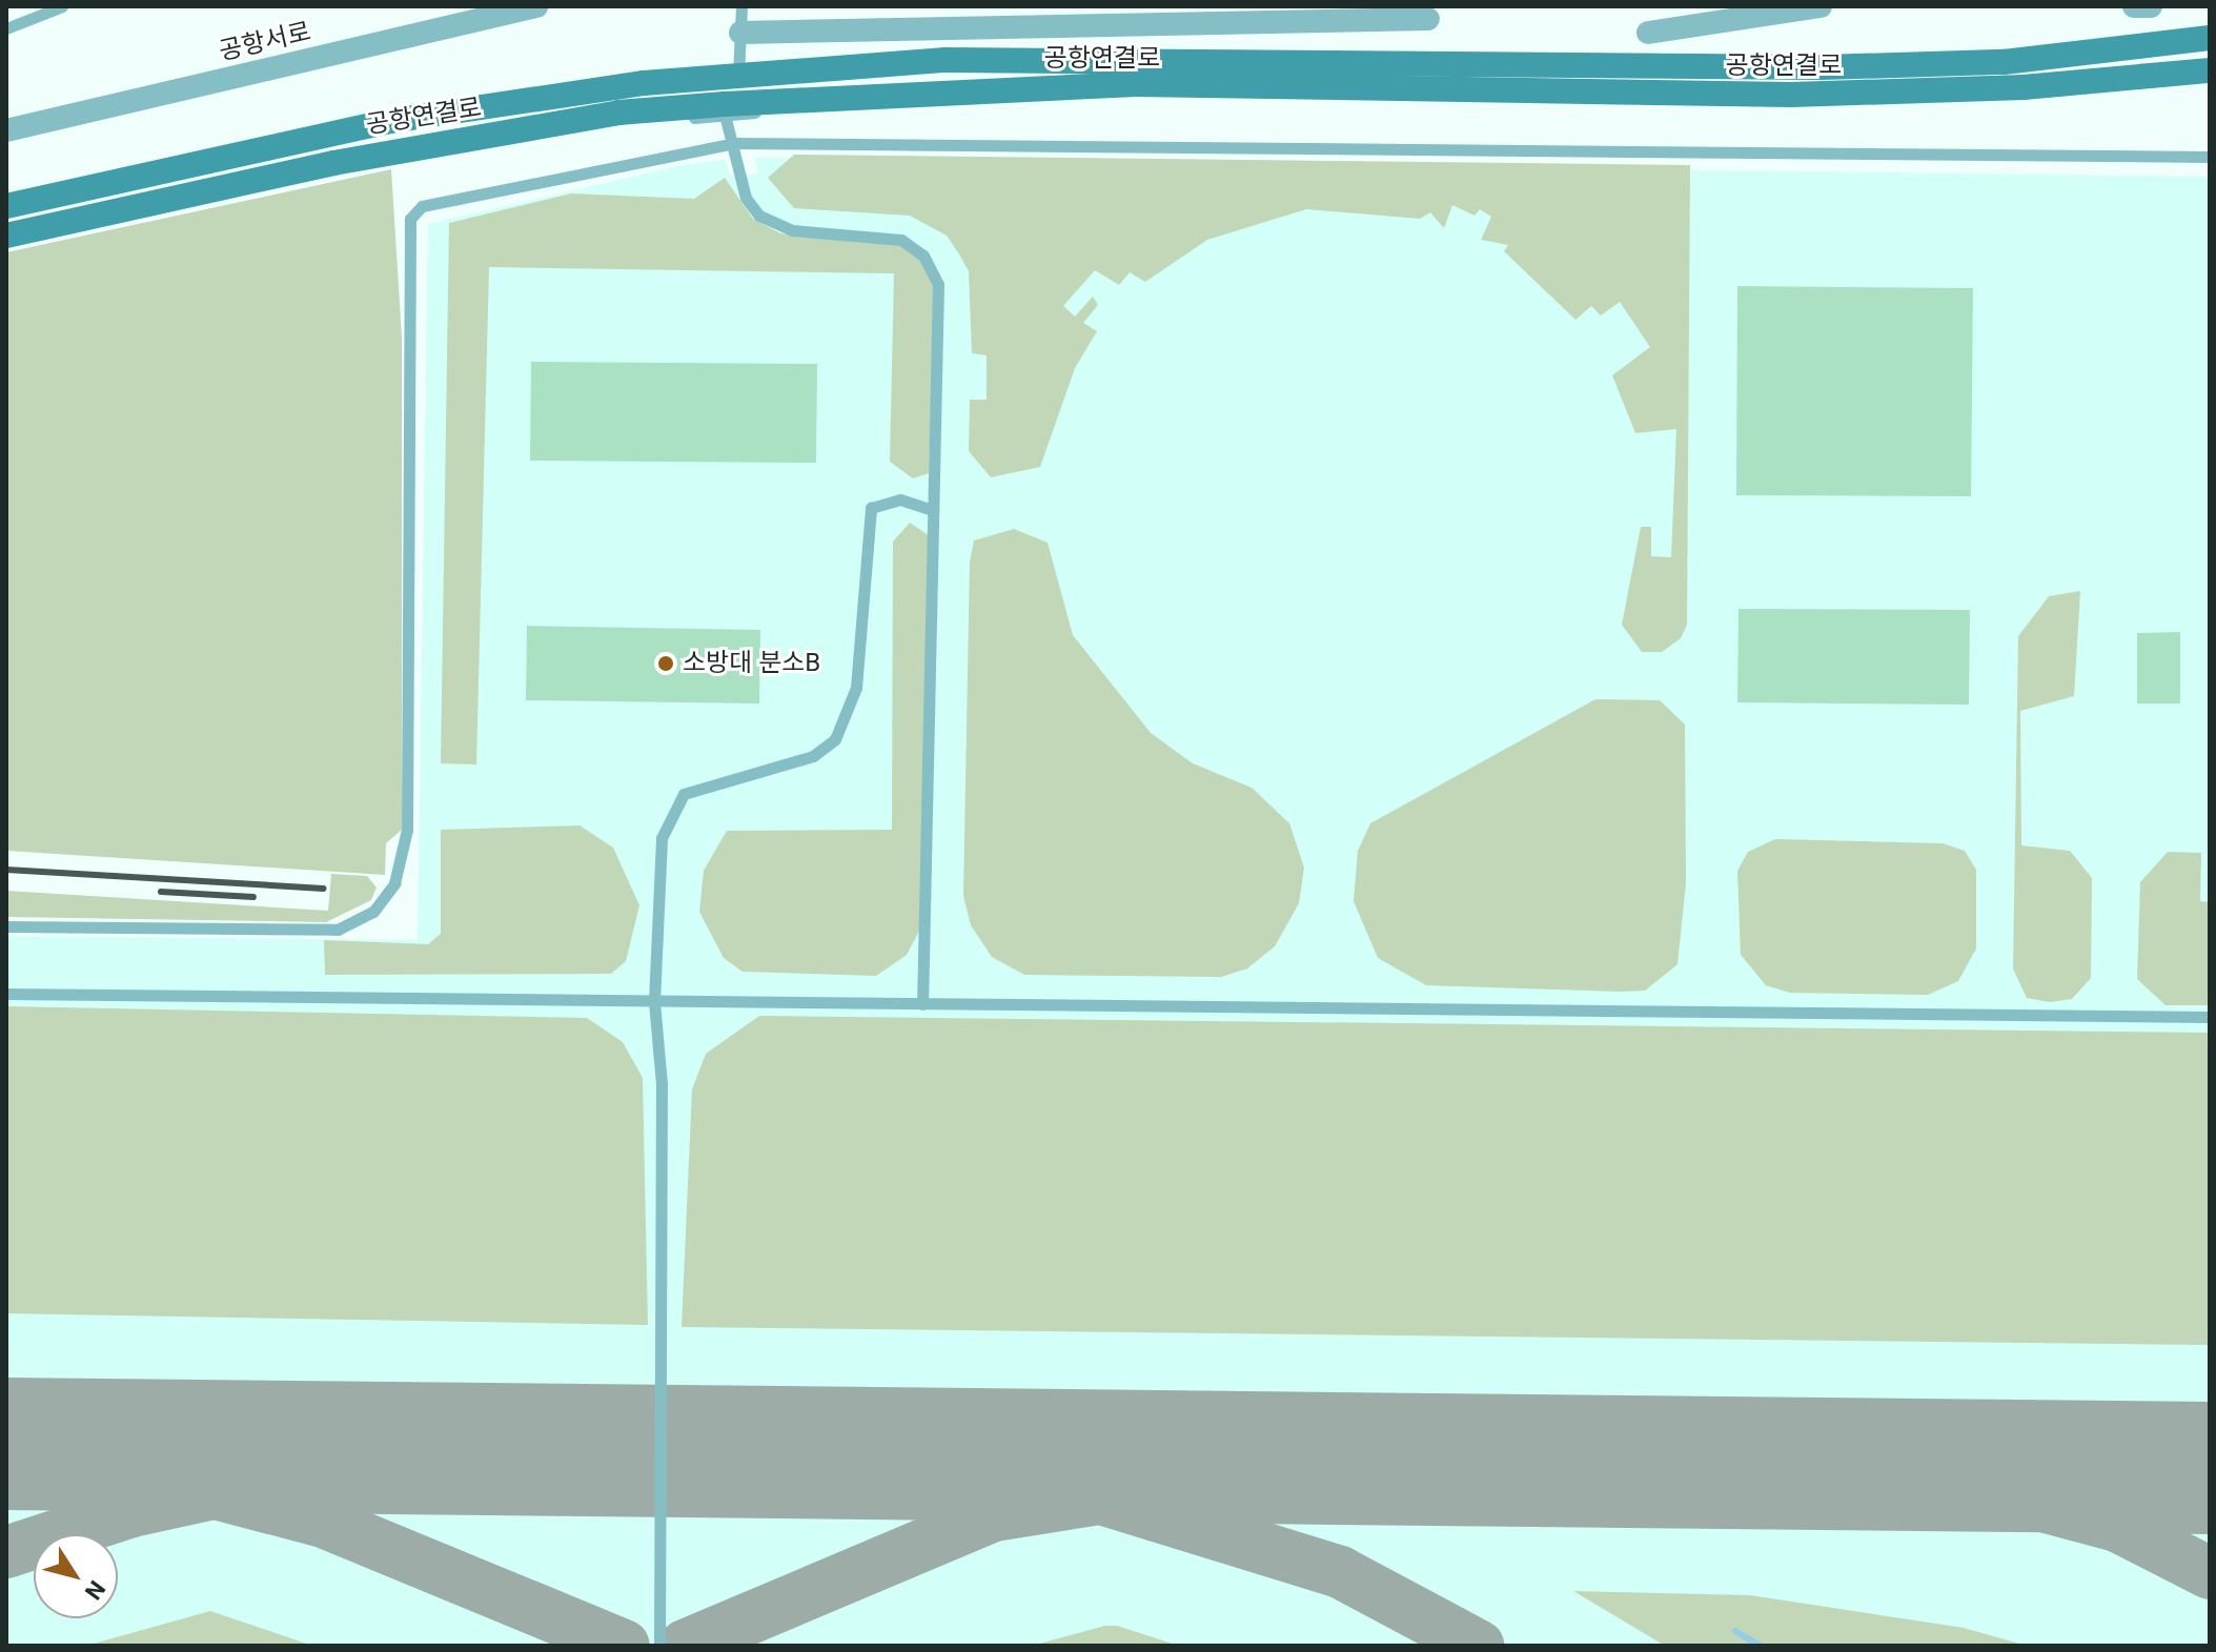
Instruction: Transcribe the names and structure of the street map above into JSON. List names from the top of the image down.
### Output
{
  "streets": {
    "street": ["공항서로", "공항연결로"]
  },
  "places": ["소방대 분소B"],
  "north": "bottom right"
}
